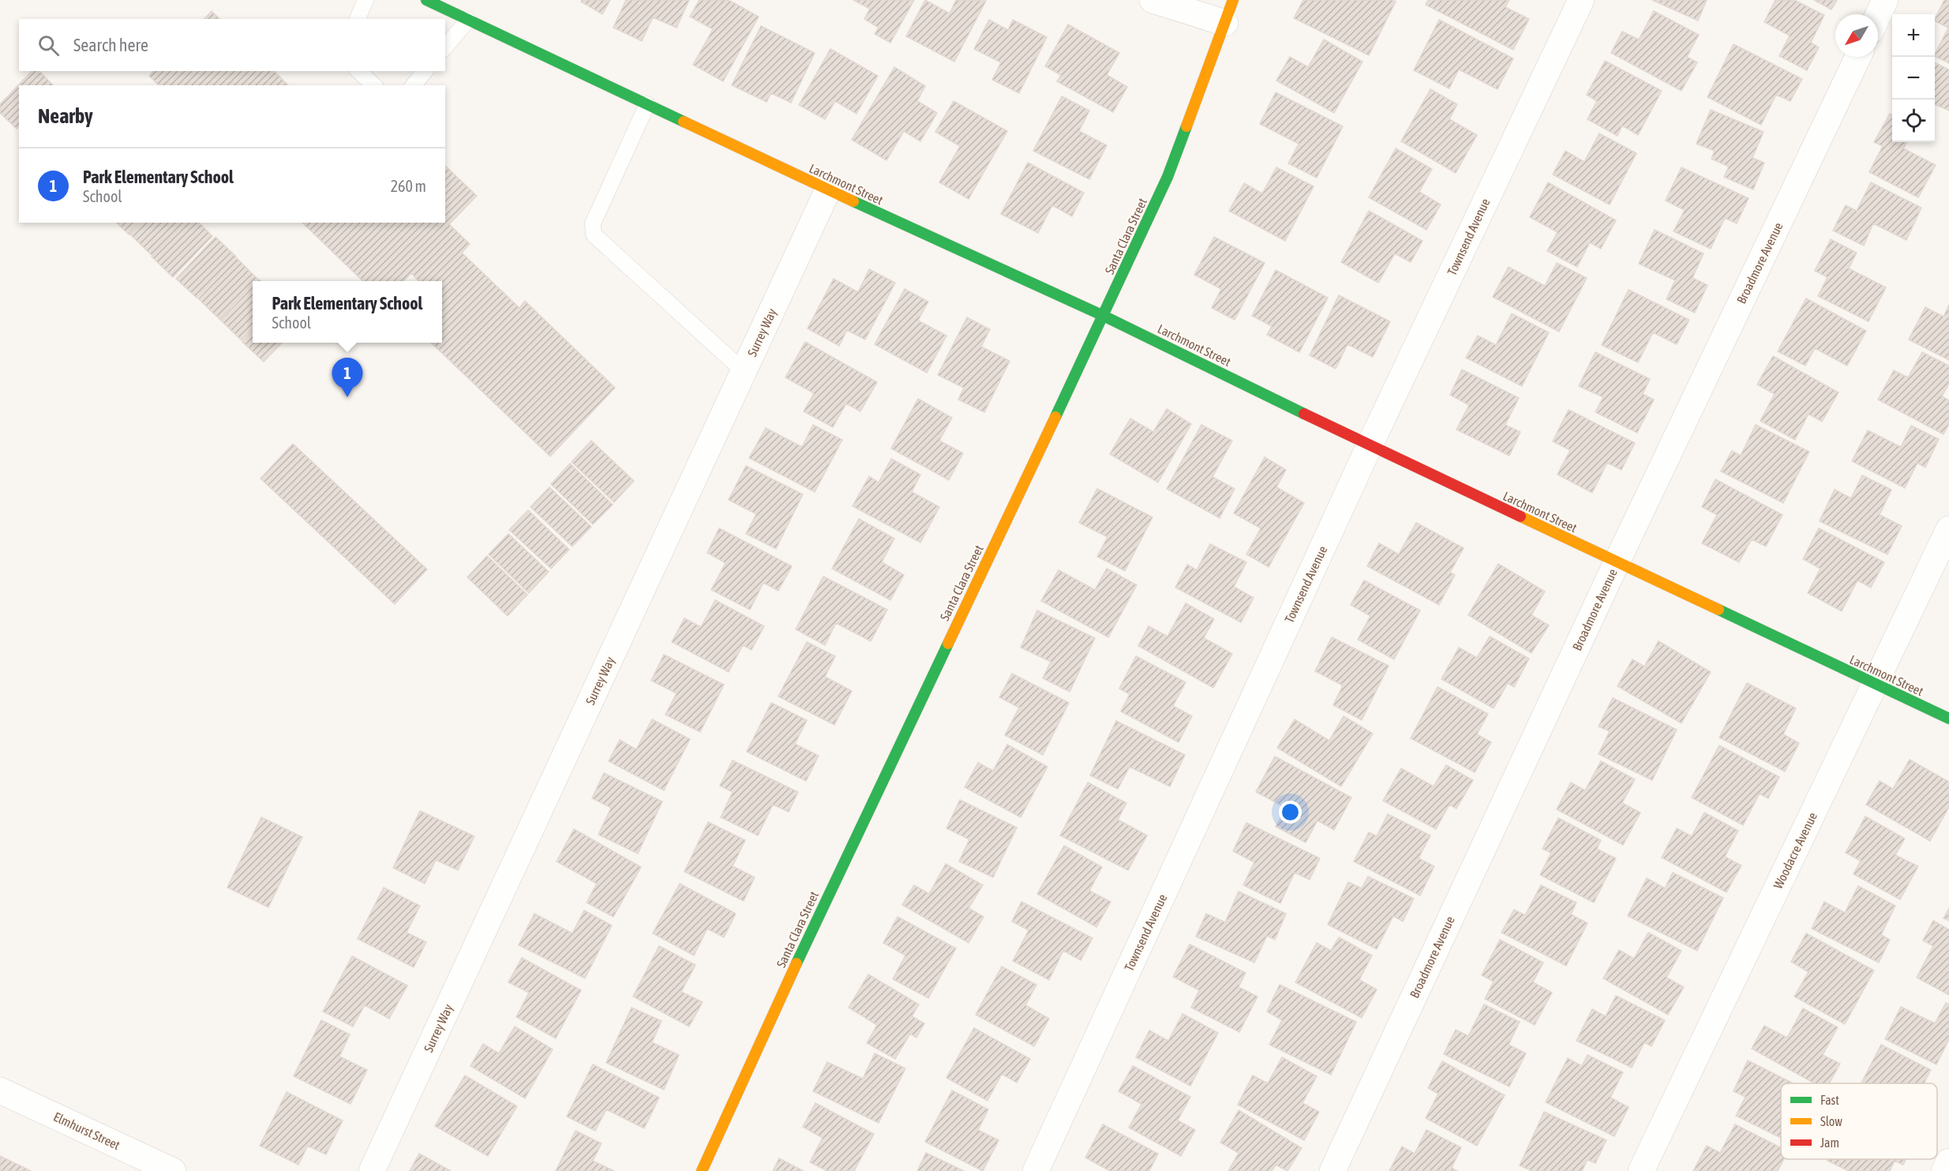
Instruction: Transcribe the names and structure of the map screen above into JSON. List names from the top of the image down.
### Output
{
  "streets": {
    "street": [
      "Larchmont Street",
      "Santa Clara Street",
      "Townsend Avenue",
      "Broadmore Avenue",
      "Surrey Way",
      "Woodacre Avenue",
      "Elmhurst Street"
    ]
  },
  "crossings": [
    ["Larchmont Street", "Santa Clara Street"],
    ["Larchmont Street", "Townsend Avenue"],
    ["Larchmont Street", "Broadmore Avenue"],
    ["Larchmont Street", "Surrey Way"],
    ["Larchmont Street", "Woodacre Avenue"]
  ],
  "legend": ["Fast", "Slow", "Jam"],
  "north": "bottom left",
  "page": {
    "map_buttons": ["+", "−"],
    "search": "Search here",
    "heading": "Nearby",
    "list": [
      {
        "mark": "1",
        "name": "Park Elementary School",
        "note": "School",
        "value": "260 m"
      }
    ],
    "popup": ["Park Elementary School", "School"],
    "pins": "1"
  }
}
